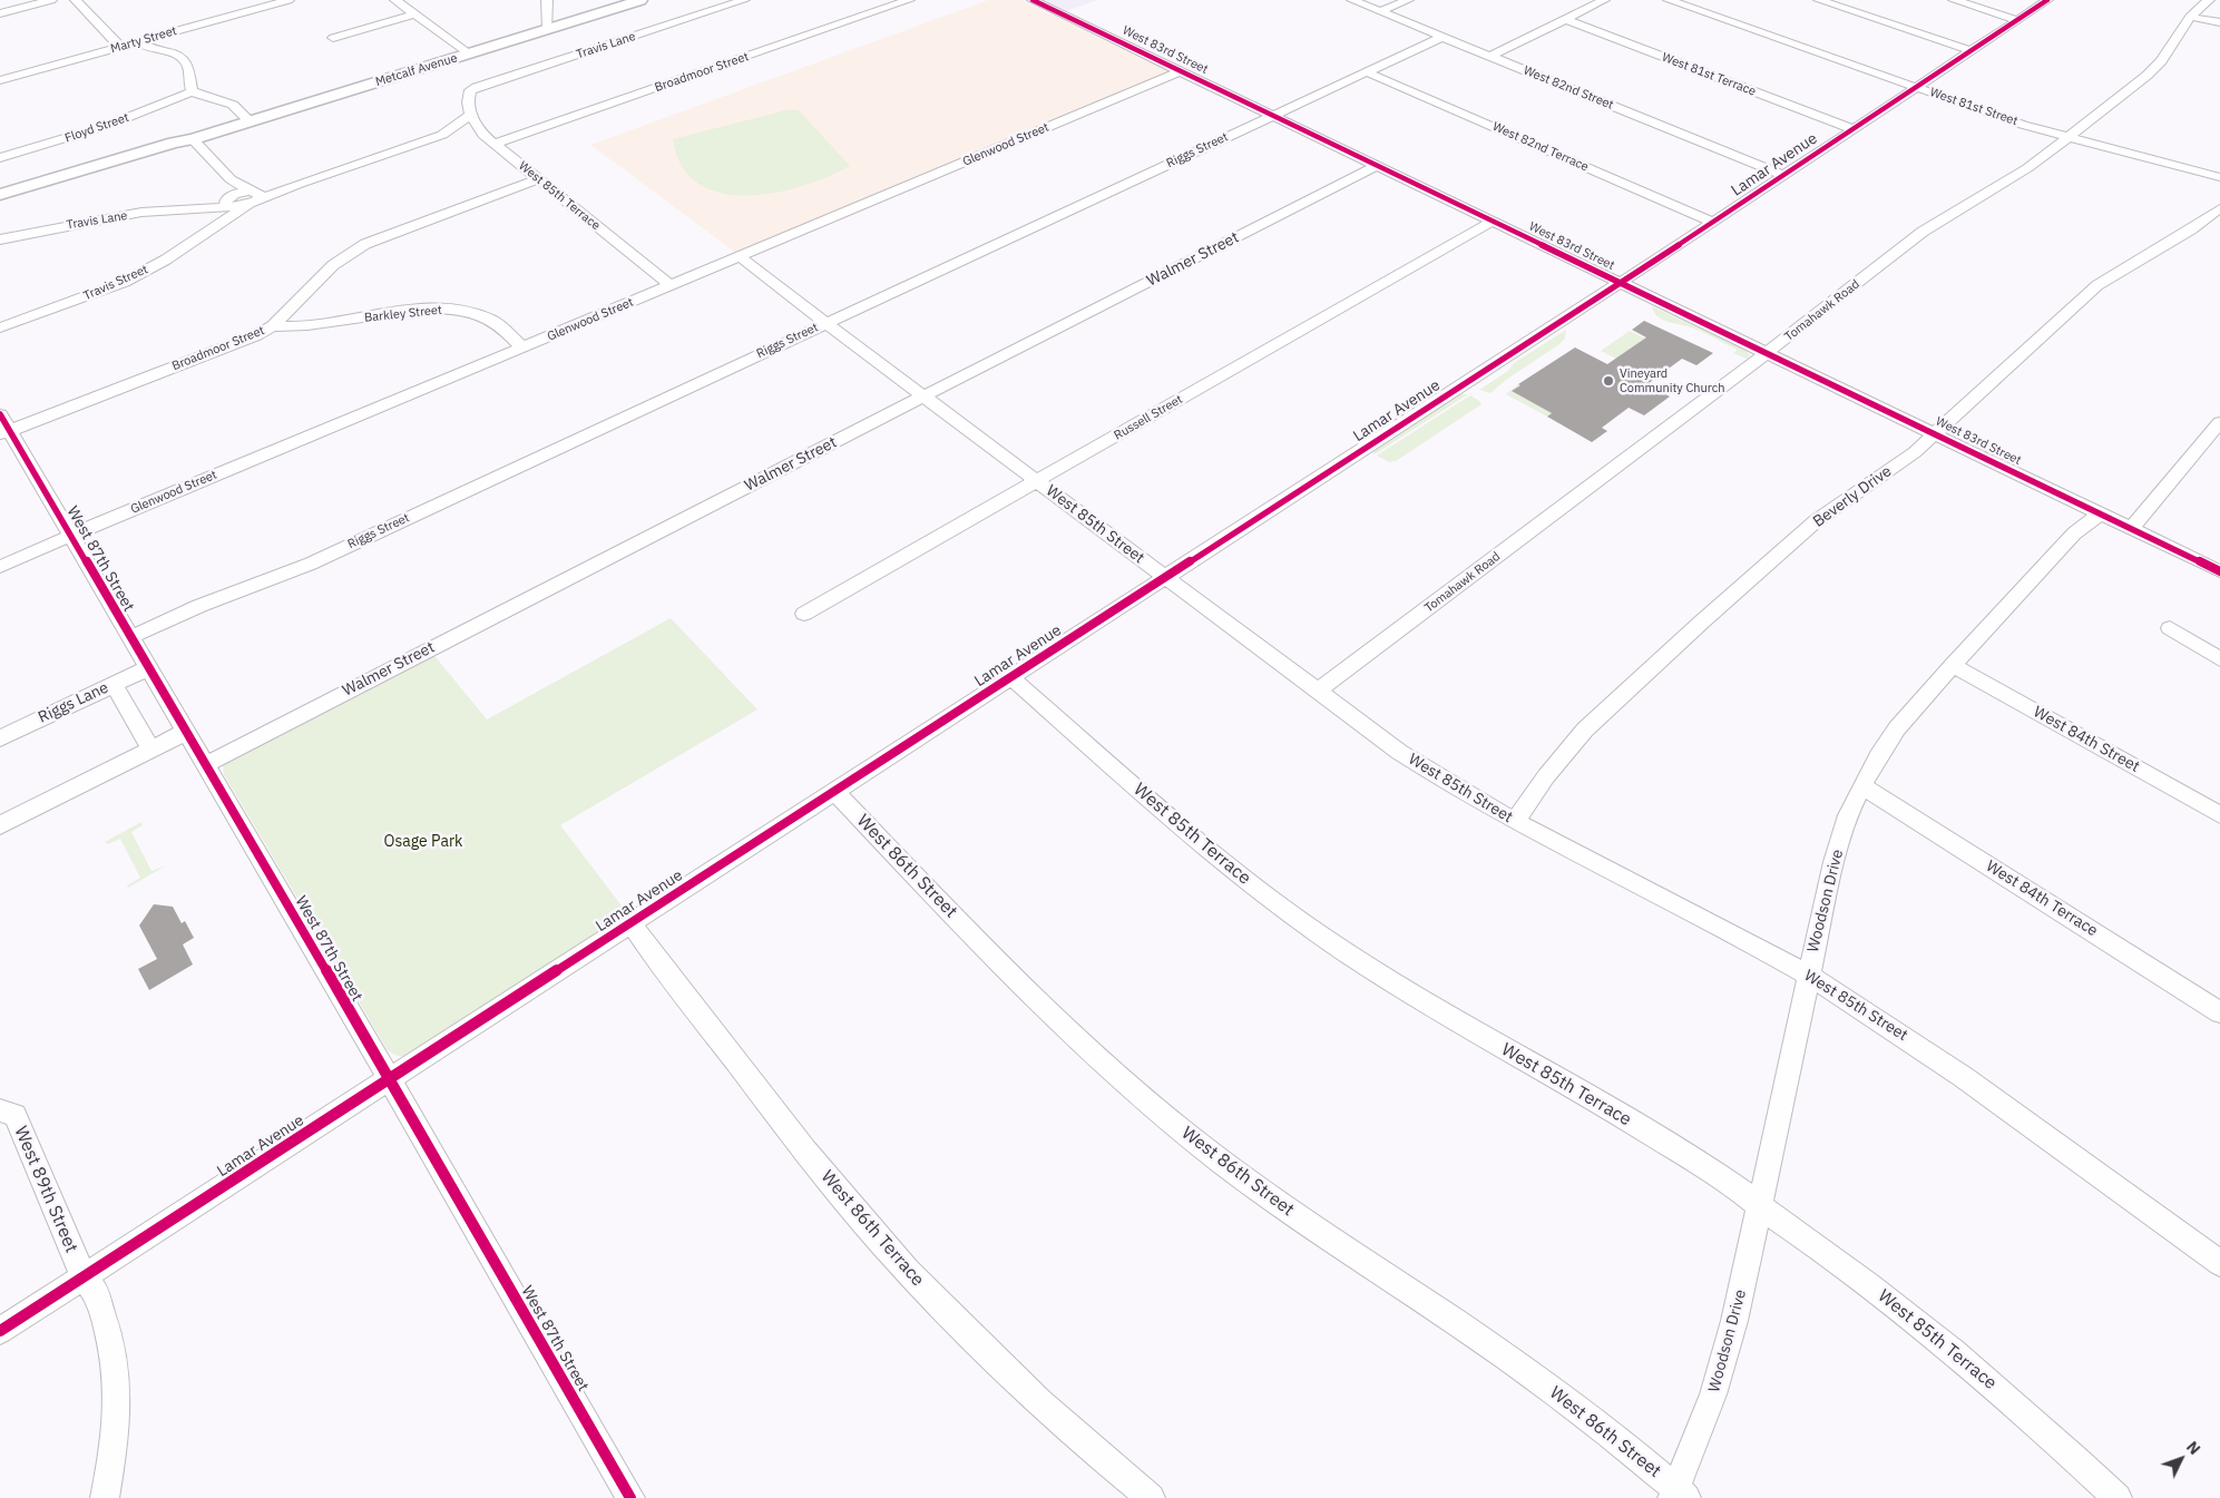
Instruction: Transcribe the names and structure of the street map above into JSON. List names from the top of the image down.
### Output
{
  "streets": {
    "main road": ["Metcalf Avenue"],
    "street": [
      "Marty Street",
      "Travis Lane",
      "West 83rd Street",
      "Broadmoor Street",
      "West 81st Terrace",
      "West 82nd Street",
      "West 81st Street",
      "Floyd Street",
      "Glenwood Street",
      "West 82nd Terrace",
      "Riggs Street",
      "Lamar Avenue",
      "West 85th Terrace",
      "Walmer Street",
      "Travis Street",
      "Tomahawk Road",
      "Barkley Street",
      "Russell Street",
      "Beverly Drive",
      "West 85th Street",
      "West 87th Street",
      "Riggs Lane",
      "West 84th Street",
      "West 86th Street",
      "West 84th Terrace",
      "Woodson Drive",
      "West 89th Street",
      "West 86th Terrace"
    ]
  },
  "crossings": [
    ["Travis Lane", "West 85th Terrace"],
    ["Travis Lane", "Travis Street"],
    ["West 83rd Street", "Glenwood Street"],
    ["West 83rd Street", "Riggs Street"],
    ["West 83rd Street", "Lamar Avenue"],
    ["West 83rd Street", "Walmer Street"],
    ["West 83rd Street", "Tomahawk Road"],
    ["West 83rd Street", "Russell Street"],
    ["West 83rd Street", "Beverly Drive"],
    ["West 83rd Street", "Woodson Drive"],
    ["Broadmoor Street", "West 85th Terrace"],
    ["Broadmoor Street", "Barkley Street"],
    ["Broadmoor Street", "West 87th Street"],
    ["West 81st Terrace", "Lamar Avenue"],
    ["West 82nd Street", "Riggs Street"],
    ["West 82nd Street", "Lamar Avenue"],
    ["West 81st Street", "Lamar Avenue"],
    ["West 81st Street", "Tomahawk Road"],
    ["Glenwood Street", "West 85th Terrace"],
    ["Glenwood Street", "Barkley Street"],
    ["Glenwood Street", "West 85th Street"],
    ["Glenwood Street", "West 87th Street"],
    ["West 82nd Terrace", "Riggs Street"],
    ["West 82nd Terrace", "Lamar Avenue"],
    ["Riggs Street", "West 85th Street"],
    ["Riggs Street", "West 87th Street"],
    ["Lamar Avenue", "West 85th Terrace"],
    ["Lamar Avenue", "West 85th Street"],
    ["Lamar Avenue", "West 87th Street"],
    ["Lamar Avenue", "West 86th Street"],
    ["Lamar Avenue", "West 89th Street"],
    ["Lamar Avenue", "West 86th Terrace"],
    ["West 85th Terrace", "Travis Street"],
    ["West 85th Terrace", "Woodson Drive"],
    ["Walmer Street", "West 85th Street"],
    ["Walmer Street", "West 87th Street"],
    ["Tomahawk Road", "West 85th Street"],
    ["Russell Street", "West 85th Street"],
    ["Beverly Drive", "West 85th Street"],
    ["West 85th Street", "Woodson Drive"],
    ["West 87th Street", "Riggs Lane"],
    ["West 84th Street", "Woodson Drive"],
    ["West 86th Street", "Woodson Drive"],
    ["West 84th Terrace", "Woodson Drive"]
  ],
  "parks": ["Osage Park"],
  "places": ["Vineyard Community Church"],
  "north": "top right"
}
